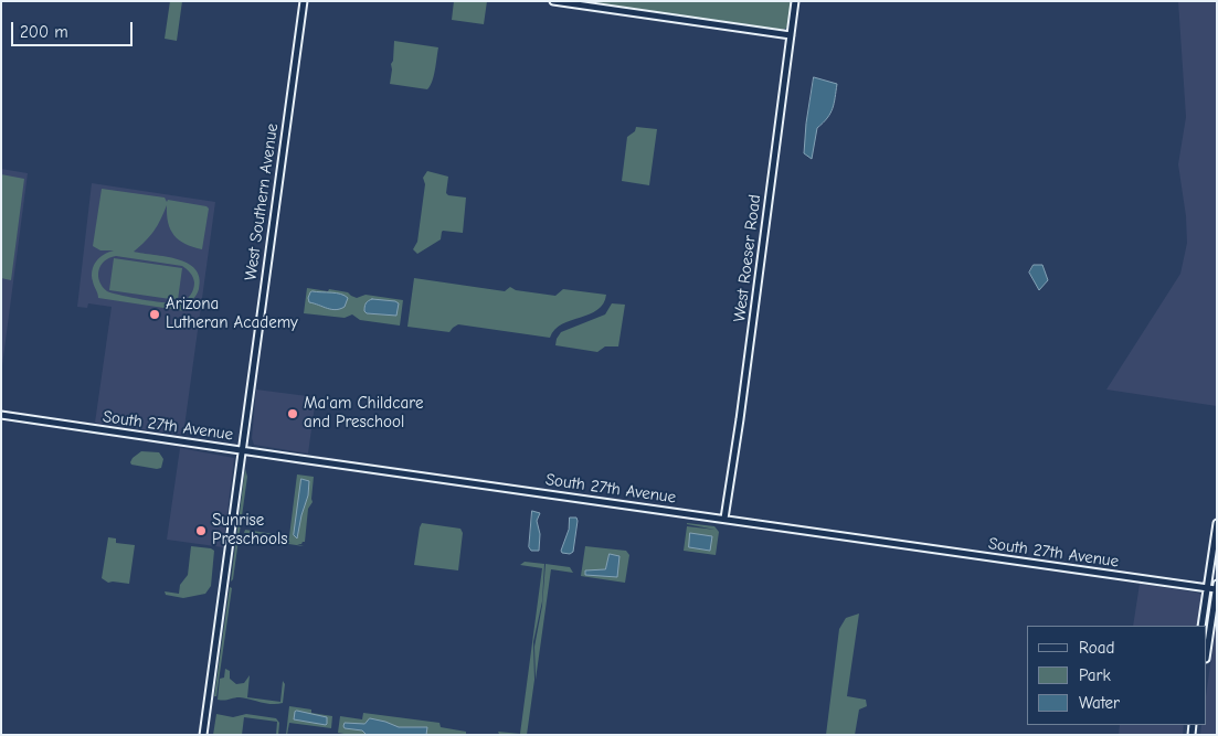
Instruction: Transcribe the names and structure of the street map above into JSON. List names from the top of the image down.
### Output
{
  "streets": {
    "main road": ["West Southern Avenue", "West Roeser Road", "South 27th Avenue"]
  },
  "crossings": [
    ["West Southern Avenue", "South 27th Avenue"],
    ["West Roeser Road", "South 27th Avenue"]
  ],
  "places": ["Arizona Lutheran Academy", "Ma'am Childcare and Preschool", "Sunrise Preschools"],
  "legend": ["Road", "Park", "Water"],
  "scale_bar": "200 m"
}
